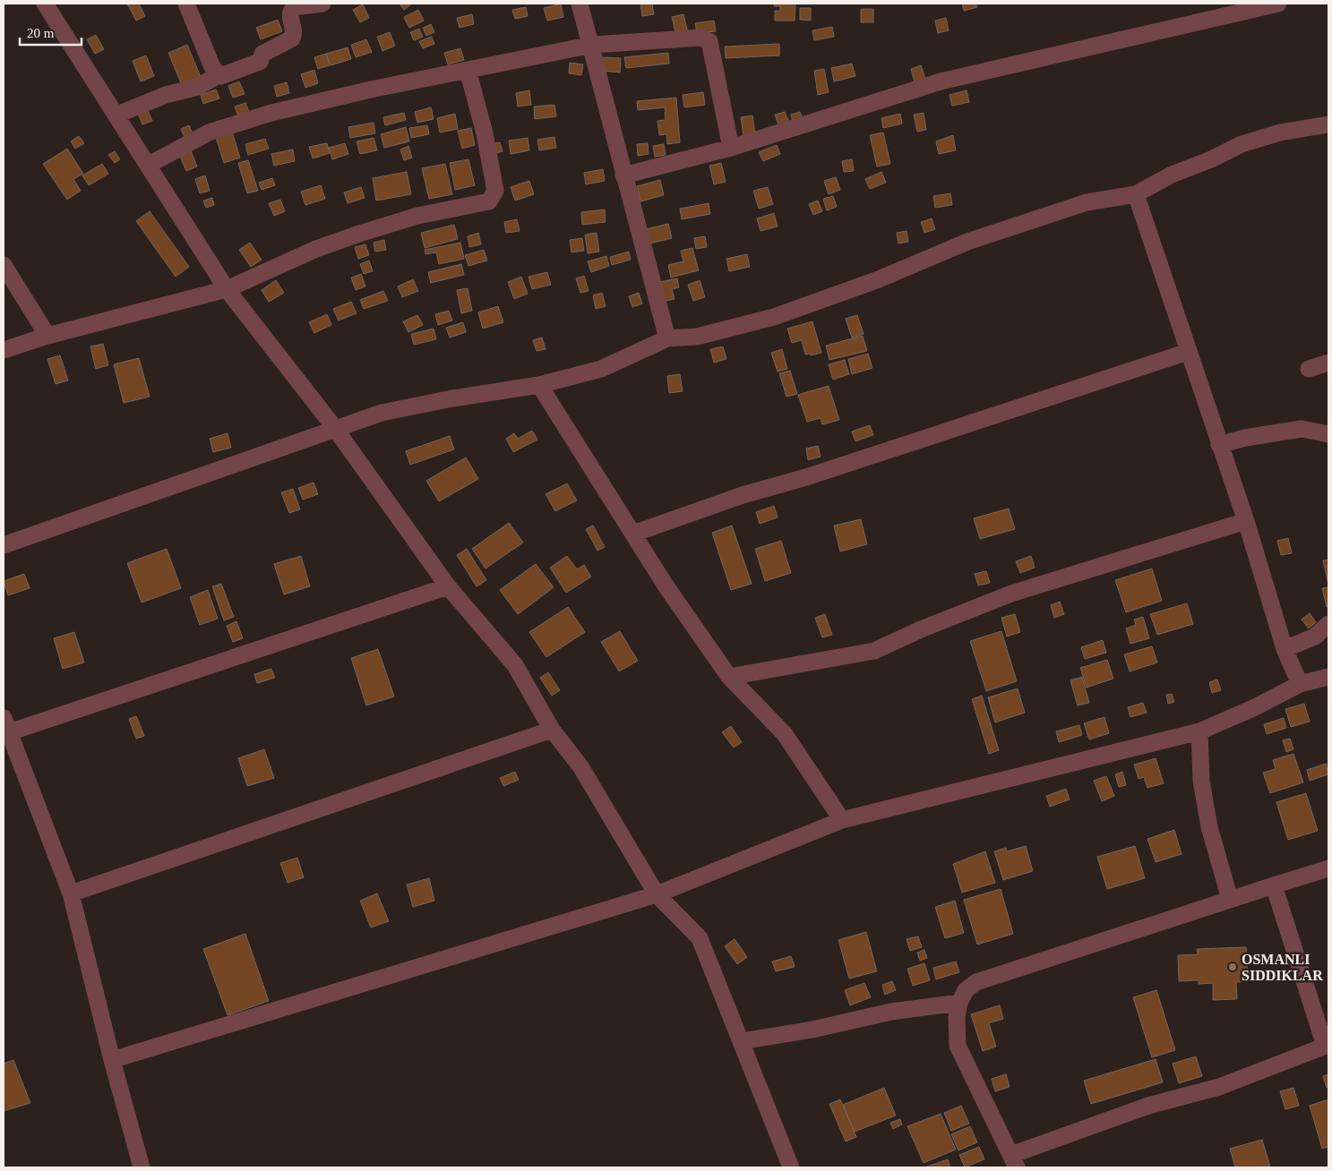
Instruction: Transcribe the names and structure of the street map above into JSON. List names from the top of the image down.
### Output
{
  "places": ["OSMANLI SIDDIKLAR"],
  "scale_bar": "20 m"
}
